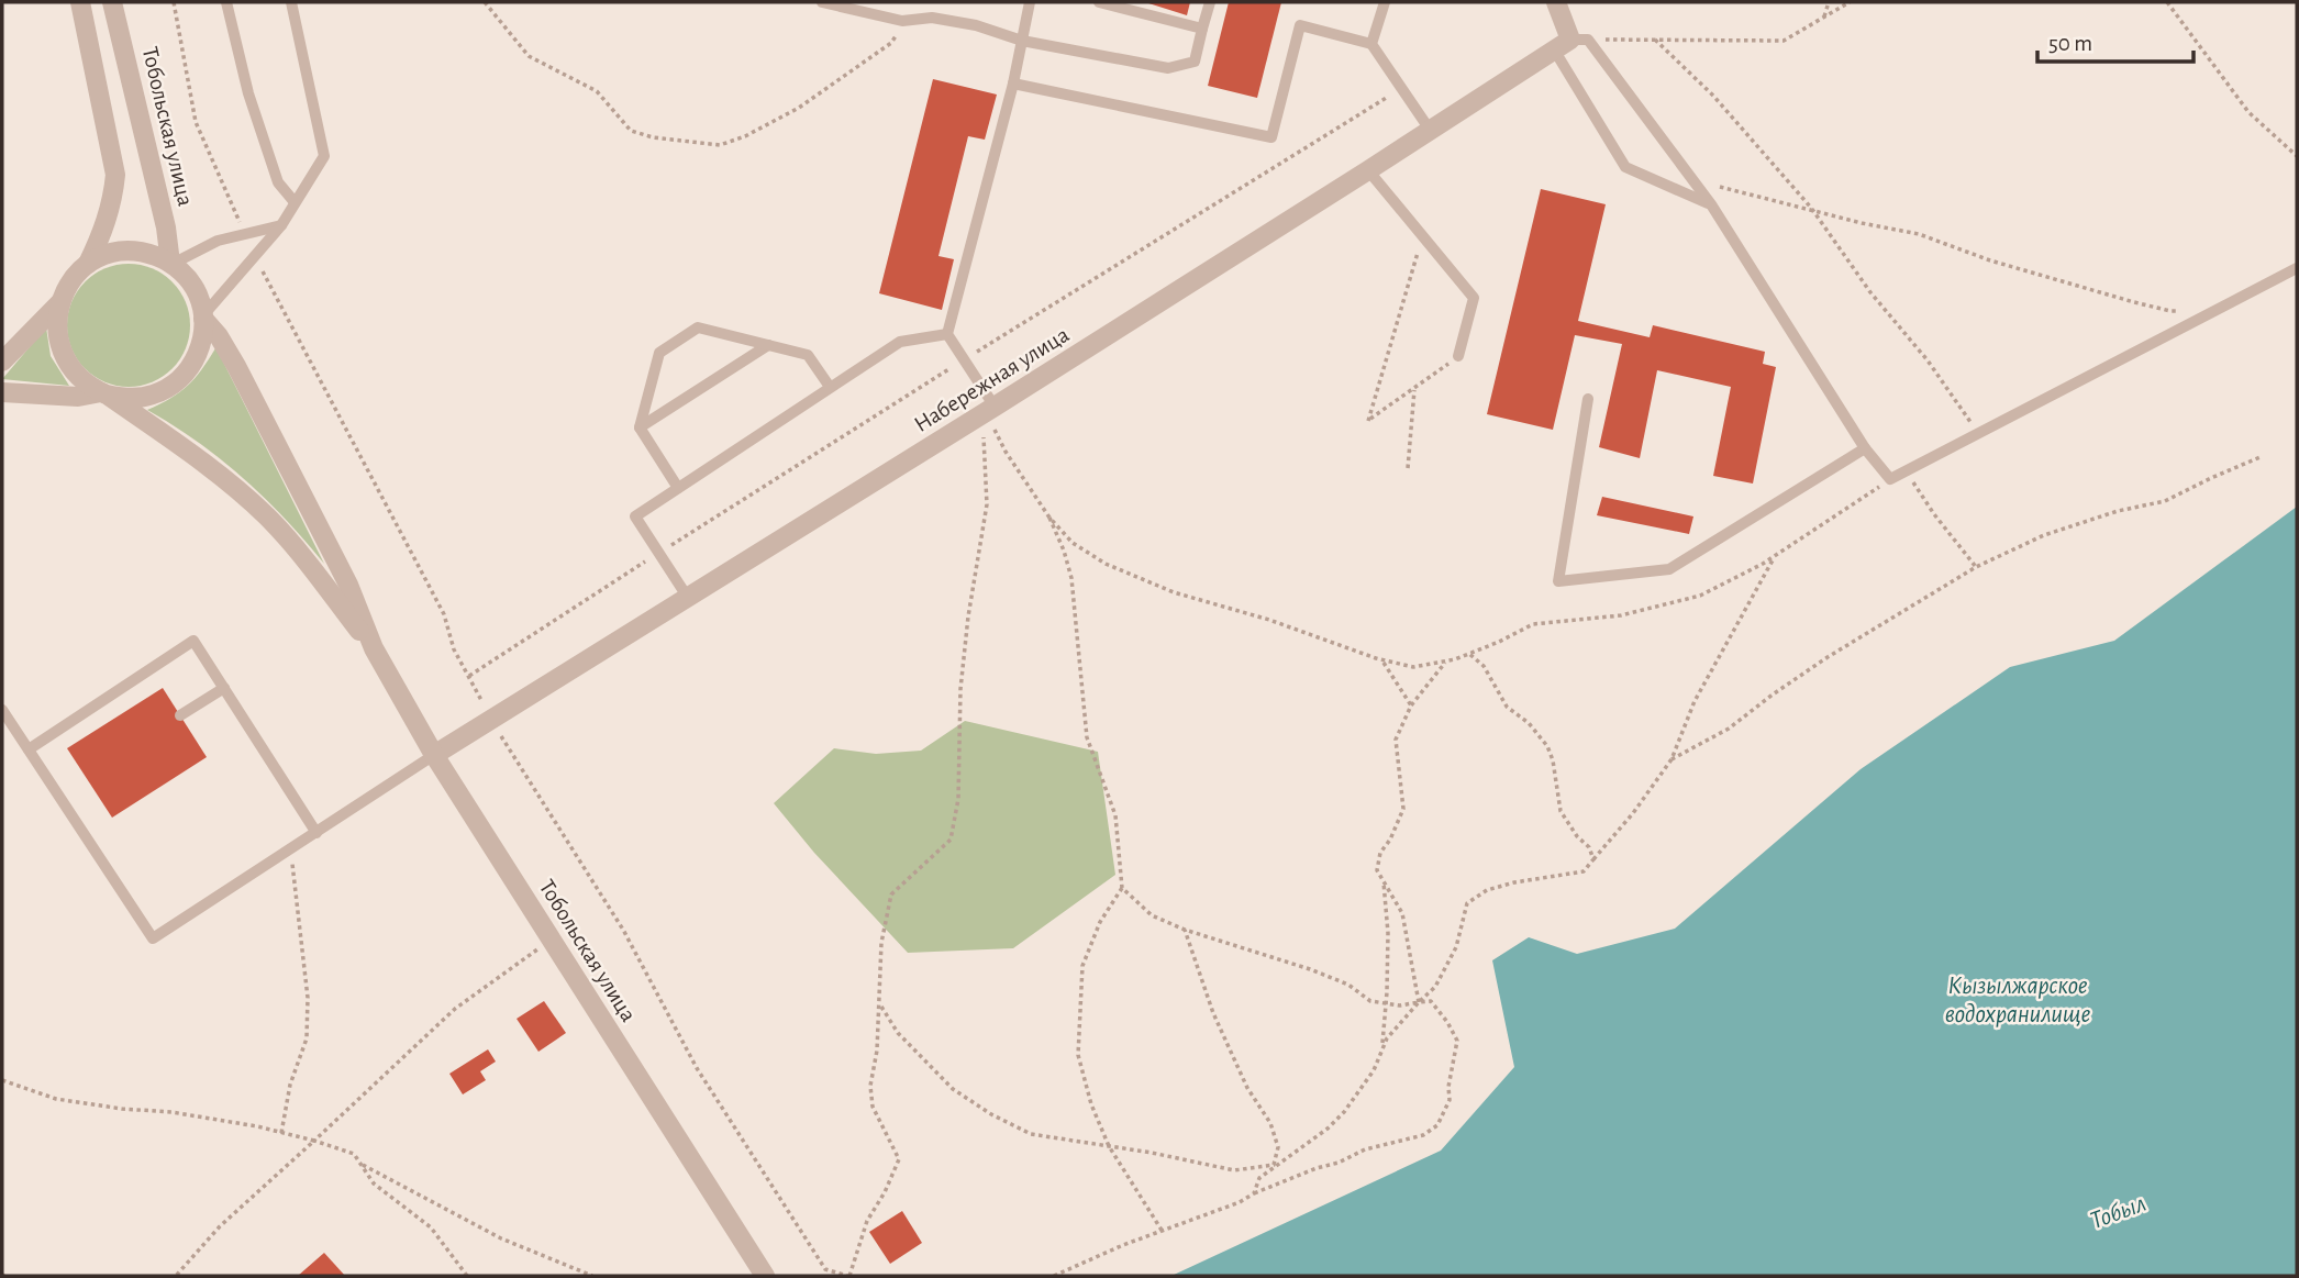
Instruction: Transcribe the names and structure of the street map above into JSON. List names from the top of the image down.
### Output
{
  "streets": {
    "street": ["Тобольская улица", "Набережная улица"]
  },
  "crossings": [
    ["Тобольская улица", "Набережная улица"]
  ],
  "water": ["Кызылжарское водохранилище", "Тобыл"],
  "scale_bar": "50 m"
}
